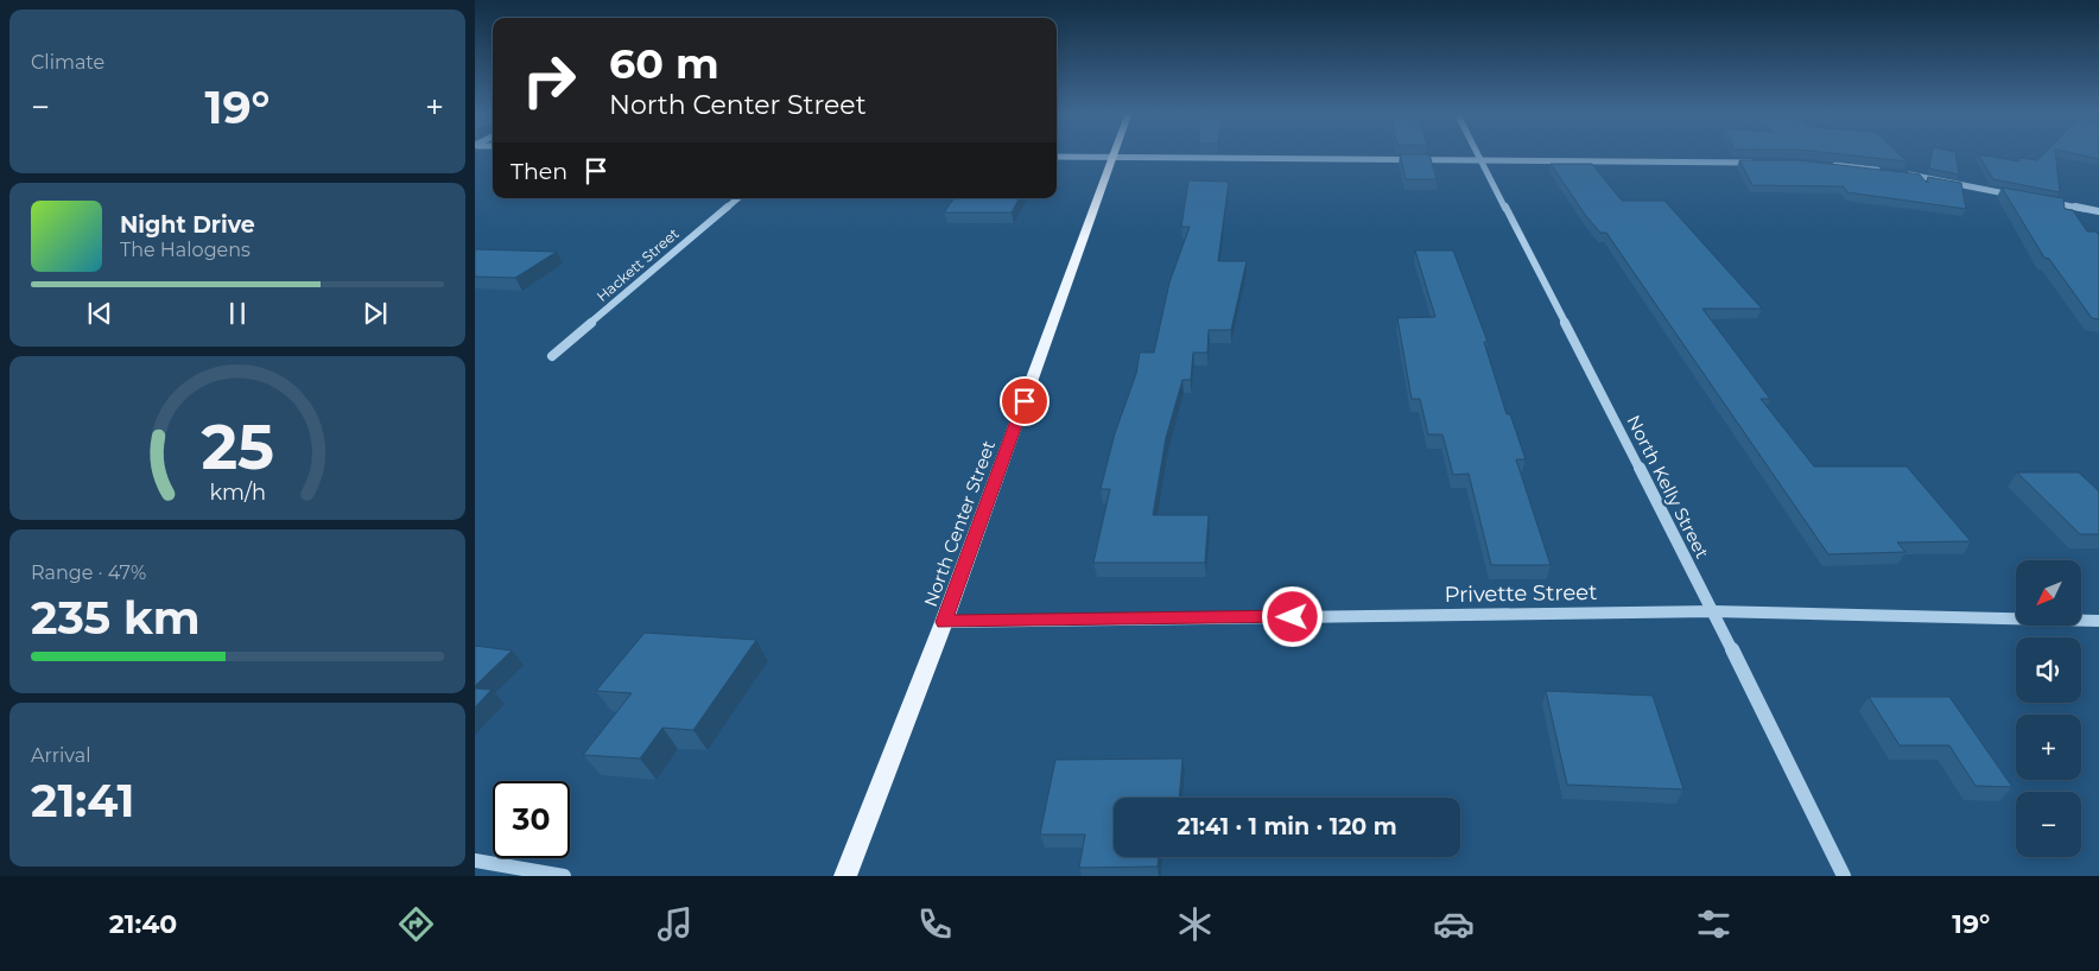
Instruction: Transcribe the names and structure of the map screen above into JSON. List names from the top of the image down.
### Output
{
  "streets": {
    "main road": ["North Center Street"],
    "street": ["Hackett Street", "North Kelly Street", "Privette Street"]
  },
  "crossings": [
    ["North Kelly Street", "Privette Street"],
    ["North Center Street", "Privette Street"]
  ],
  "north": "bottom left",
  "page": {
    "tile": [
      "Climate",
      ["Range · 47%", "235 km"],
      ["Arrival", "21:41"]
    ],
    "turn": ["60 m", "North Center Street"],
    "heat": ["−", "19°", "+"],
    "then": "Then",
    "song": ["Night Drive", "The Halogens"],
    "map_buttons": ["+", "−"],
    "limit": "30",
    "trip": "21:41 · 1 min · 120 m",
    "tabs": ["21:40", "19°"],
    "gauge": ["25", "km/h"]
  }
}
